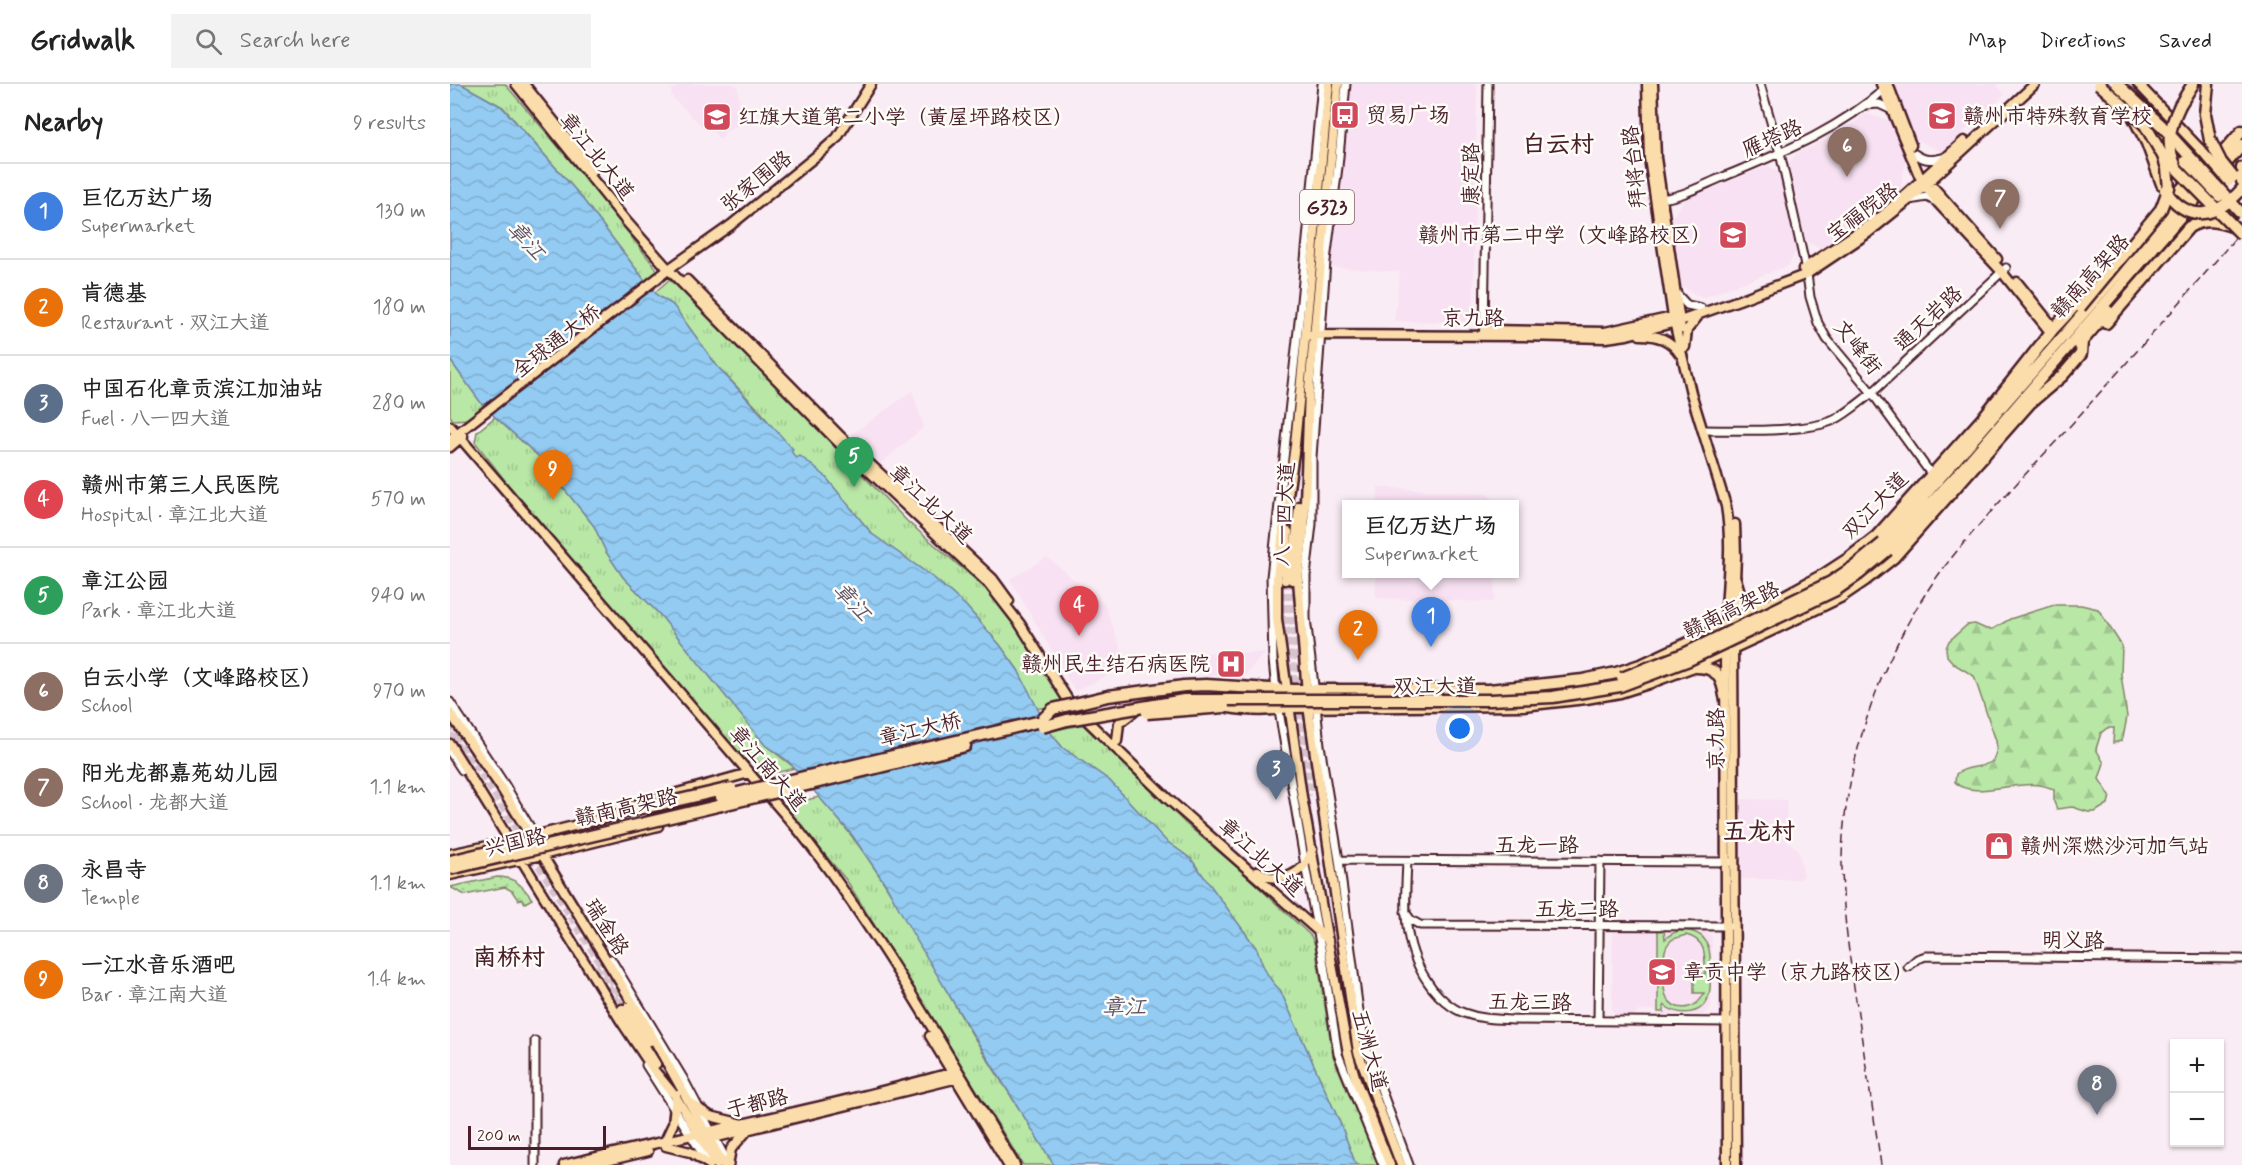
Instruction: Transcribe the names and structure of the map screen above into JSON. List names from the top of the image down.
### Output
{
  "streets": {
    "highway": ["赣南高架路", "双江大道", "章江大桥"],
    "main road": [
      "章江北大道",
      "拜将台路",
      "张家围路",
      "G323",
      "宝福院路",
      "京九路",
      "全球通大桥",
      "八一四大道",
      "章江南大道",
      "兴国路",
      "瑞金路",
      "五洲大道",
      "于都路"
    ],
    "street": [
      "雁塔路",
      "康定路",
      "通天岩路",
      "文峰街",
      "五龙一路",
      "五龙二路",
      "明义路",
      "五龙三路"
    ]
  },
  "crossings": [
    ["雁塔路", "拜将台路"],
    ["雁塔路", "文峰街"],
    ["章江北大道", "张家围路"],
    ["章江北大道", "全球通大桥"],
    ["章江北大道", "八一四大道"],
    ["章江北大道", "五洲大道"],
    ["拜将台路", "宝福院路"],
    ["拜将台路", "京九路"],
    ["康定路", "京九路"],
    ["张家围路", "全球通大桥"],
    ["宝福院路", "京九路"],
    ["宝福院路", "文峰街"],
    ["赣南高架路", "双江大道"],
    ["赣南高架路", "章江大桥"],
    ["京九路", "通天岩路"],
    ["京九路", "双江大道"],
    ["京九路", "八一四大道"],
    ["京九路", "五龙一路"],
    ["京九路", "五龙二路"],
    ["京九路", "五龙三路"],
    ["通天岩路", "文峰街"],
    ["全球通大桥", "章江南大道"],
    ["文峰街", "双江大道"],
    ["双江大道", "八一四大道"],
    ["双江大道", "章江大桥"],
    ["八一四大道", "五洲大道"],
    ["章江南大道", "于都路"],
    ["兴国路", "瑞金路"],
    ["五龙一路", "五龙三路"],
    ["瑞金路", "于都路"]
  ],
  "districts": ["白云村", "五龙村", "南桥村"],
  "water": ["章江"],
  "places": {
    "bus stop": ["贸易广场"],
    "school or university": [
      "赣州市特殊教育学校",
      "红旗大道第二小学（黄屋坪路校区）",
      "赣州市第二中学（文峰路校区）",
      "章贡中学（京九路校区）"
    ],
    "hospital": ["赣州民生结石病医院"],
    "shop": ["赣州深燃沙河加气站"]
  },
  "scale_bar": "200 m",
  "page": {
    "header": "Gridwalk",
    "search": "Search here",
    "nav": ["Map", "Directions", "Saved"],
    "heading": ["Nearby", "9 results"],
    "pins": [
      "6",
      "7",
      "5",
      "9",
      "4",
      "1",
      "2",
      "3",
      "8"
    ],
    "list": [
      {
        "mark": "1",
        "name": "巨亿万达广场",
        "note": "Supermarket",
        "value": "130 m"
      },
      {
        "mark": "2",
        "name": "肯德基",
        "note": "Restaurant · 双江大道",
        "value": "180 m"
      },
      {
        "mark": "3",
        "name": "中国石化章贡滨江加油站",
        "note": "Fuel · 八一四大道",
        "value": "280 m"
      },
      {
        "mark": "4",
        "name": "赣州市第三人民医院",
        "note": "Hospital · 章江北大道",
        "value": "570 m"
      },
      {
        "mark": "5",
        "name": "章江公园",
        "note": "Park · 章江北大道",
        "value": "940 m"
      },
      {
        "mark": "6",
        "name": "白云小学（文峰路校区）",
        "note": "School",
        "value": "970 m"
      },
      {
        "mark": "7",
        "name": "阳光龙都嘉苑幼儿园",
        "note": "School · 龙都大道",
        "value": "1.1 km"
      },
      {
        "mark": "8",
        "name": "永昌寺",
        "note": "Temple",
        "value": "1.1 km"
      },
      {
        "mark": "9",
        "name": "一江水音乐酒吧",
        "note": "Bar · 章江南大道",
        "value": "1.4 km"
      }
    ],
    "popup": ["巨亿万达广场", "Supermarket"],
    "map_buttons": ["+", "−"],
    "scale": "200 m"
  }
}
